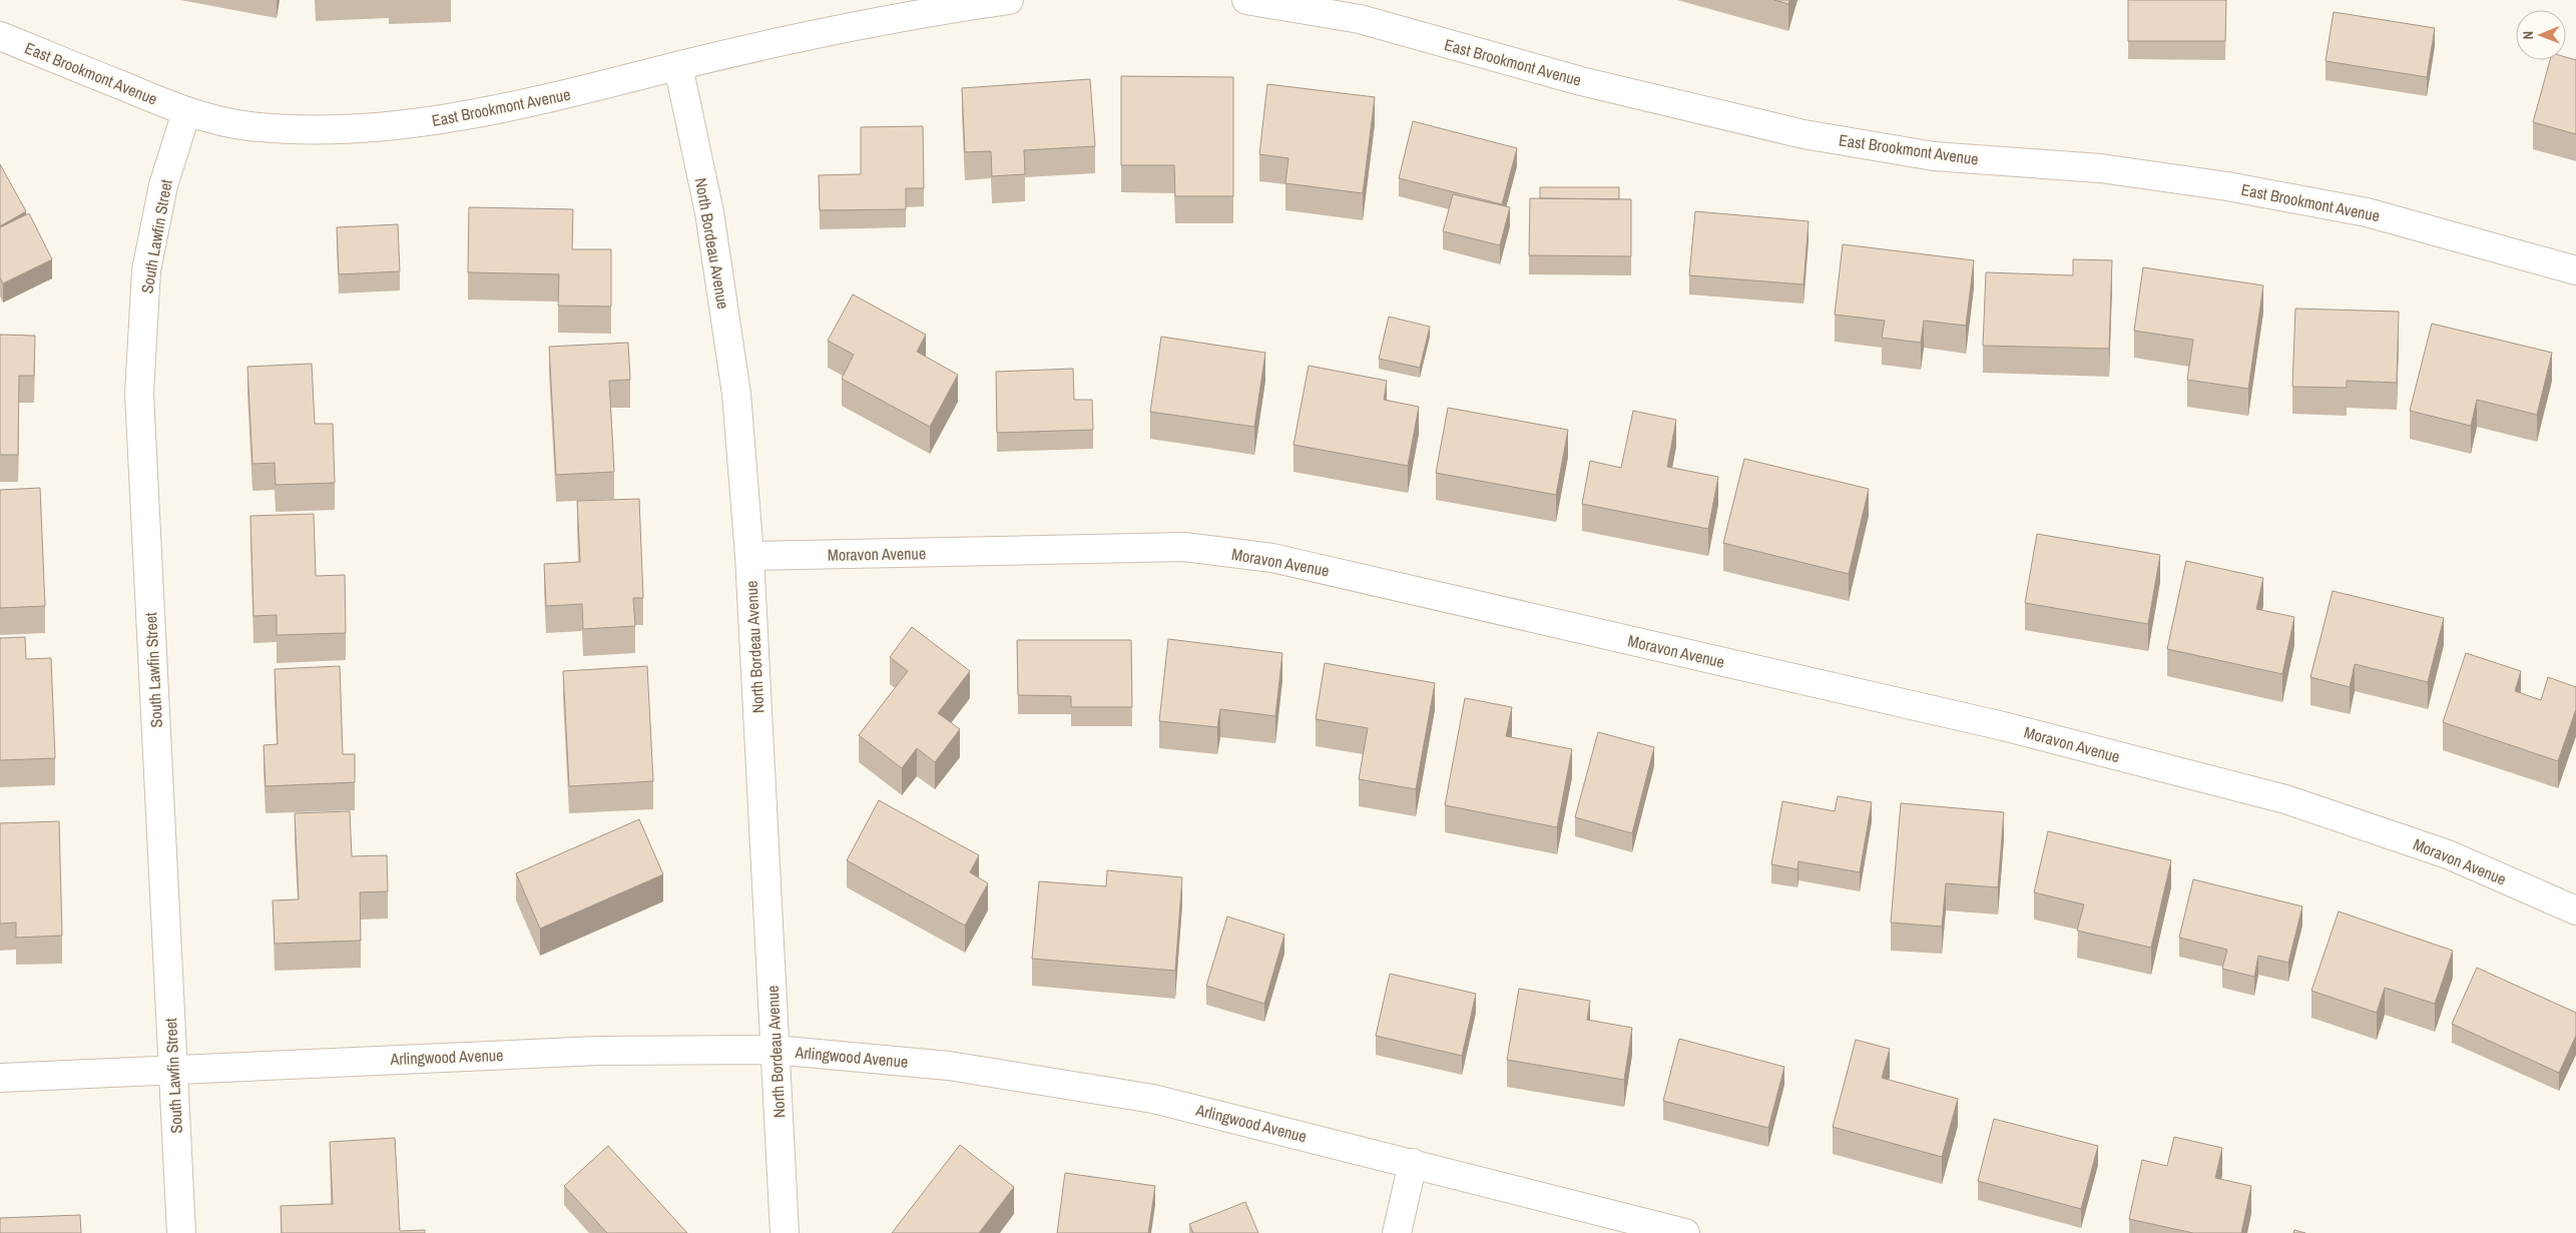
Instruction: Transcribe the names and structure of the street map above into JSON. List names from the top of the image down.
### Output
{
  "streets": {
    "street": [
      "East Brookmont Avenue",
      "South Lawfin Street",
      "North Bordeau Avenue",
      "Moravon Avenue",
      "Arlingwood Avenue"
    ]
  },
  "crossings": [
    ["East Brookmont Avenue", "South Lawfin Street"],
    ["East Brookmont Avenue", "North Bordeau Avenue"],
    ["South Lawfin Street", "Arlingwood Avenue"],
    ["North Bordeau Avenue", "Moravon Avenue"],
    ["North Bordeau Avenue", "Arlingwood Avenue"]
  ],
  "north": "left"
}
